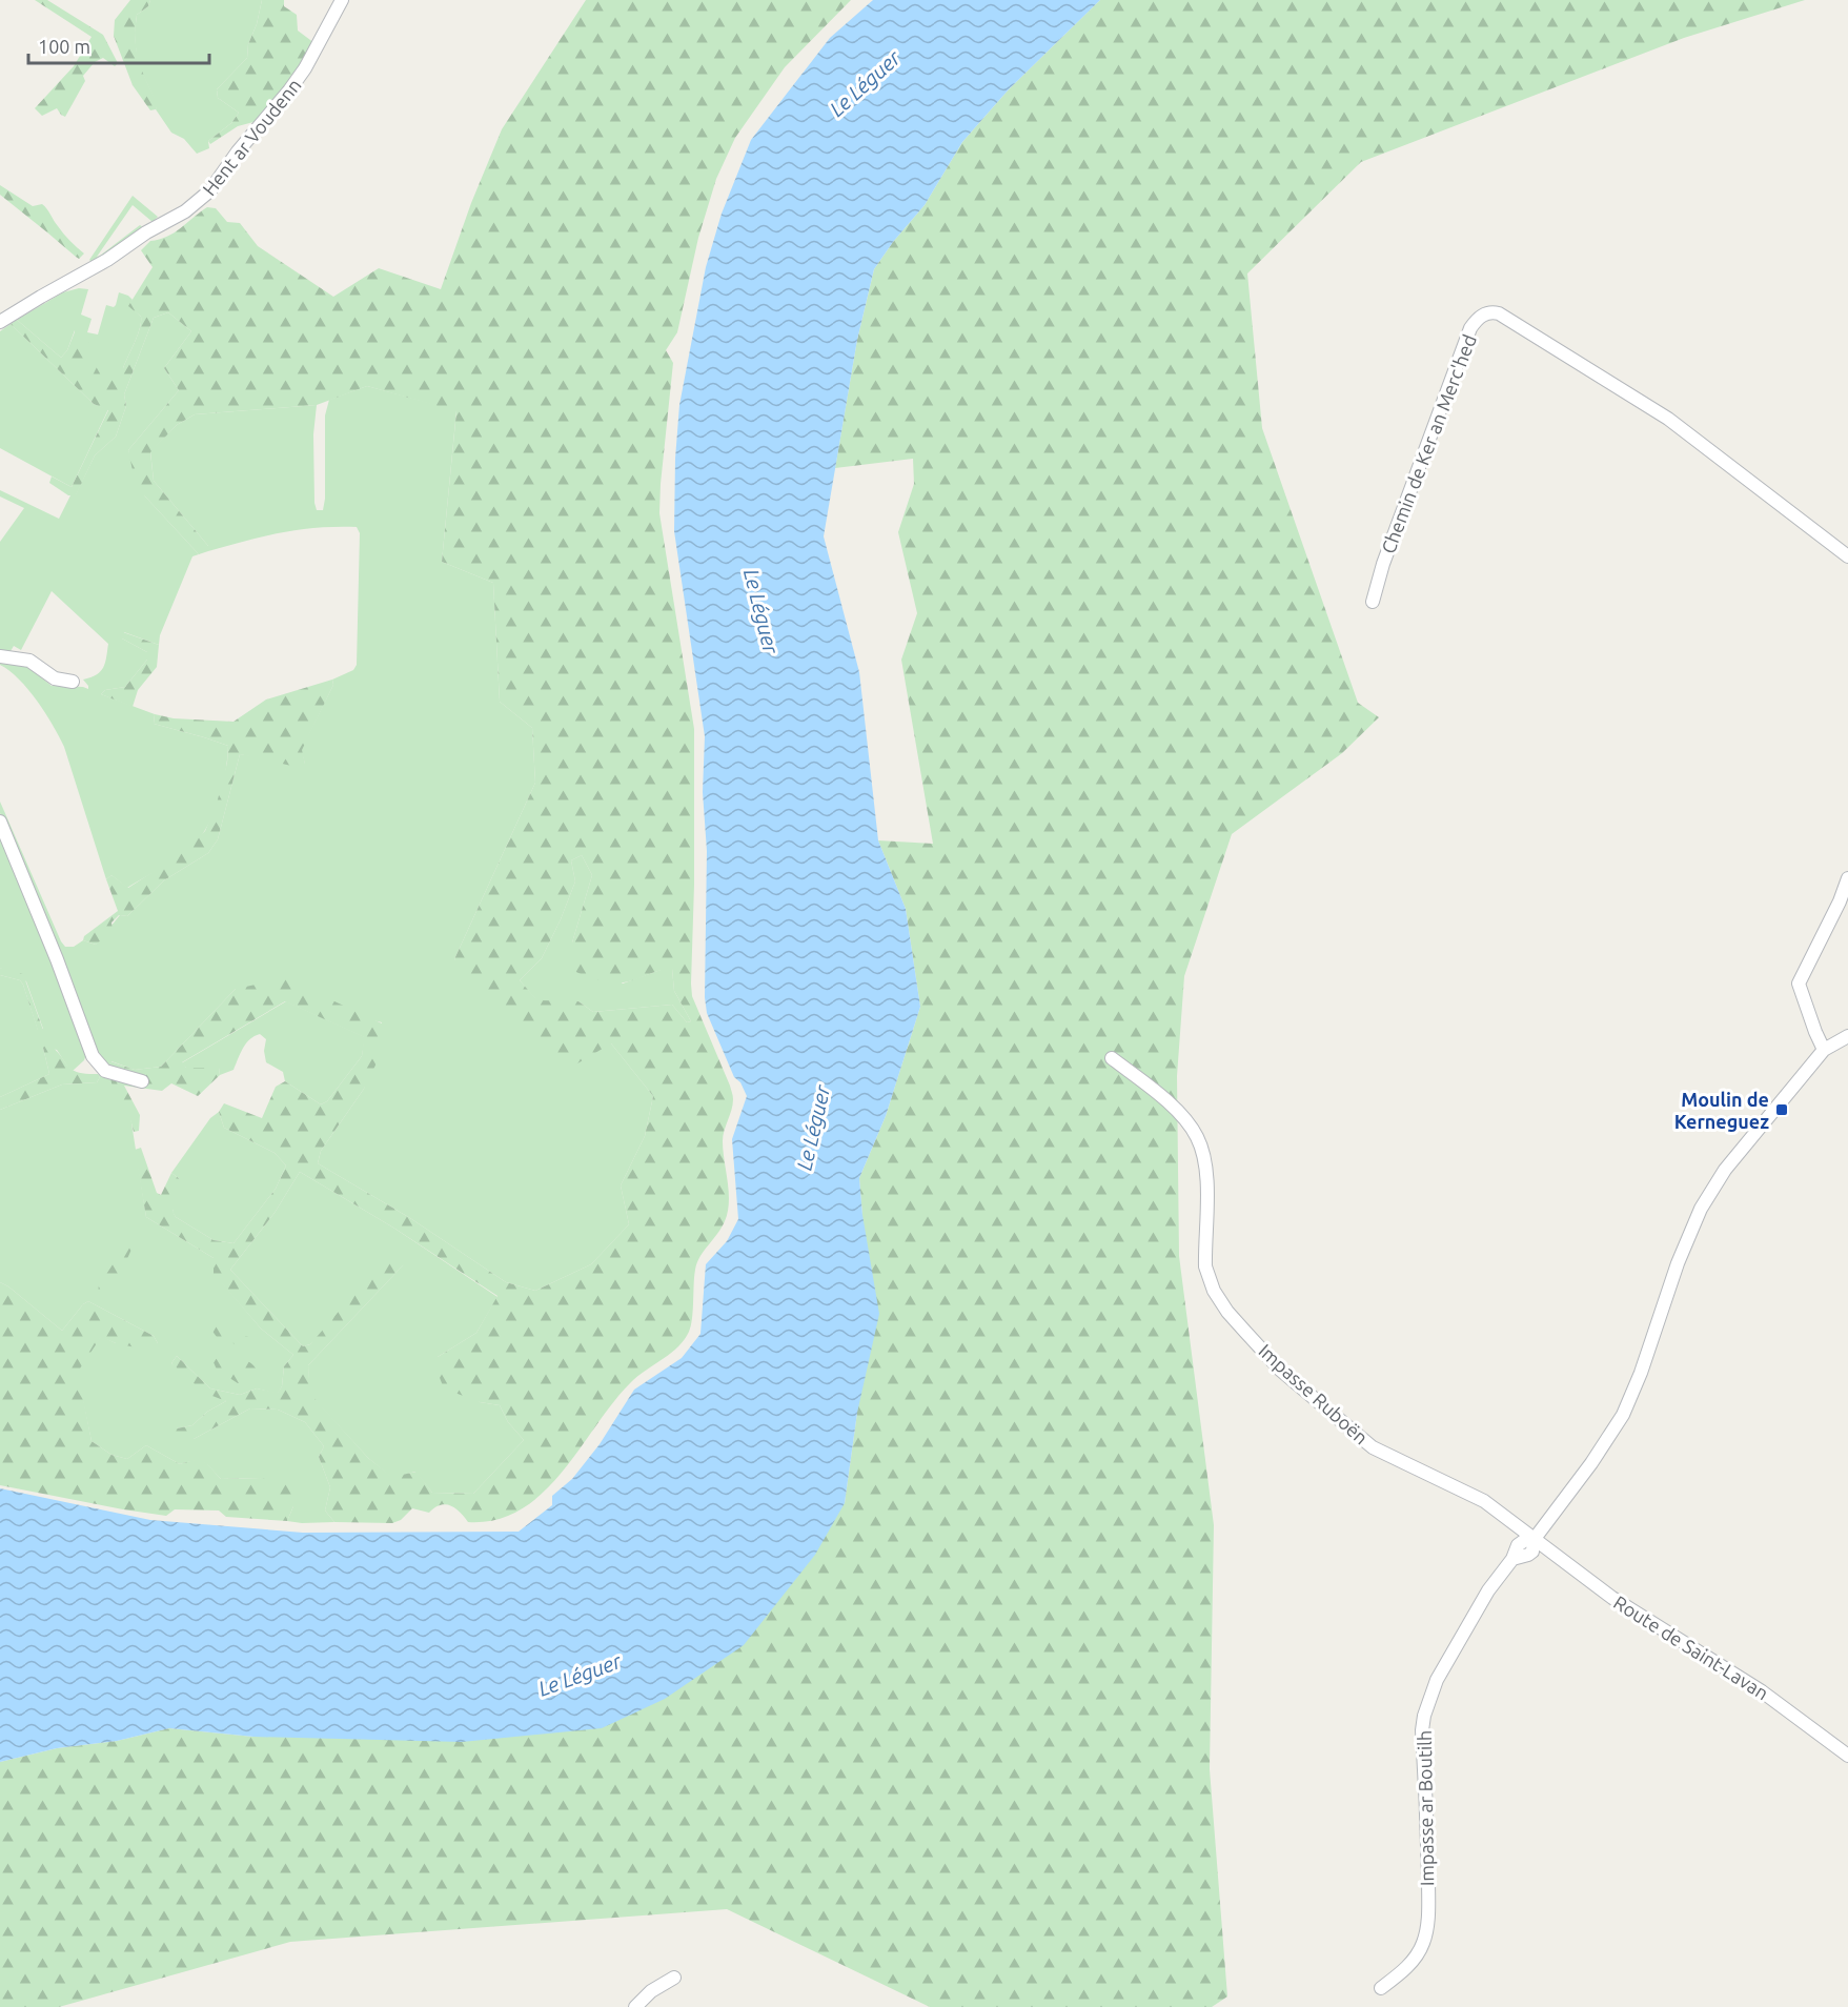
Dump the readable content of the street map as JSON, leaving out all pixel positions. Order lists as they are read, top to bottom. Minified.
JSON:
{"streets":{"street":["Hent ar Voudenn","Chemin de Ker an Merc'hed","Impasse Ruboën","Route de Saint-Lavan","Impasse ar Boutilh"]},"crossings":[["Impasse Ruboën","Route de Saint-Lavan"],["Impasse Ruboën","Impasse ar Boutilh"],["Route de Saint-Lavan","Impasse ar Boutilh"]],"water":["Le Léguer"],"places":{"transit":["Moulin de Kerneguez"]},"scale_bar":"100 m"}
